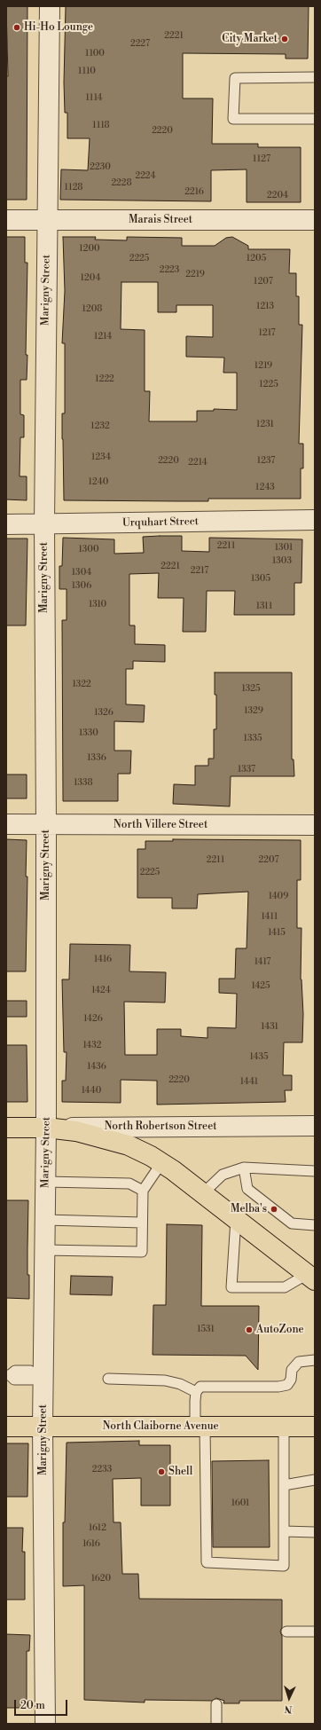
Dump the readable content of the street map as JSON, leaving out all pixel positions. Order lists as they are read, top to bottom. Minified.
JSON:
{"streets":{"main road":["North Robertson Street","North Claiborne Avenue"],"street":["Marais Street","Marigny Street","Urquhart Street","North Villere Street"]},"crossings":[["Marais Street","Marigny Street"],["Marigny Street","Urquhart Street"],["Marigny Street","North Villere Street"],["Marigny Street","North Robertson Street"],["Marigny Street","North Claiborne Avenue"]],"places":["Hi-Ho Lounge","City Market","Melba's","AutoZone","Shell"],"house_numbers":["2221","2227","1100","1110","1114","1118","2220","1127","2230","2224","2228","1128","2216","2204","1200","2225","1205","2223","2219","1204","1207","1213","1208","1217","1214","1219","1222","1225","1231","1232","1234","2220","1237","2214","1240","1243","2211","1301","1300","1303","2221","2217","1304","1305","1306","1310","1311","1322","1325","1329","1326","1330","1335","1336","1337","1338","2211","2207","2225","1409","1411","1415","1416","1417","1425","1424","1426","1431","1432","1435","1436","2220","1441","1440","1531","2233","1601","1612","1616","1620"],"scale_bar":"20 m","north":"bottom"}
